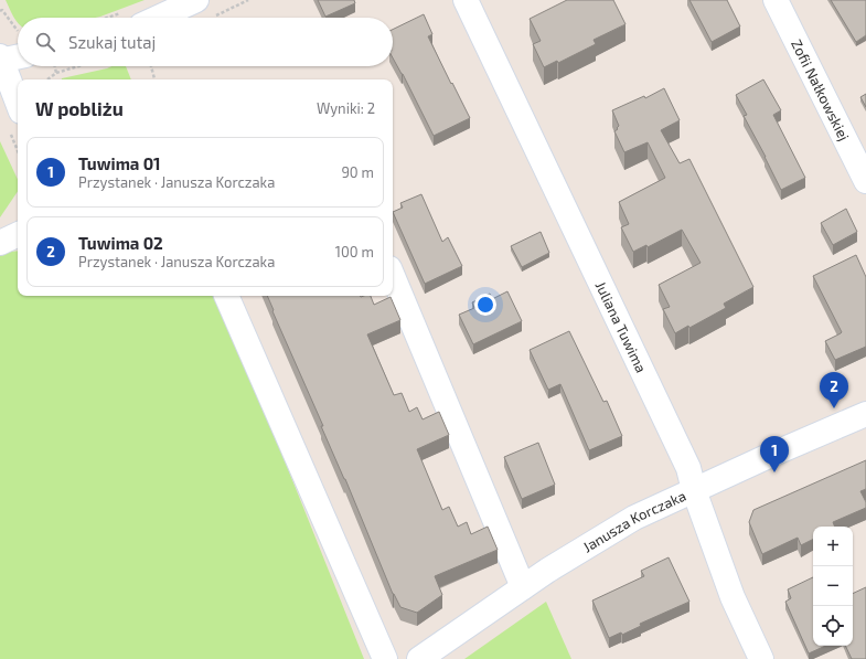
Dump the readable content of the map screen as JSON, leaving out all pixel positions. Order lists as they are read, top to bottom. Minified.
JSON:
{"streets":{"street":["Zofii Nałkowskiej","Juliana Tuwima","Janusza Korczaka"]},"crossings":[["Juliana Tuwima","Janusza Korczaka"]],"page":{"search":"Szukaj tutaj","heading":["W pobliżu","Wyniki: 2"],"list":[{"mark":"1","name":"Tuwima 01","note":"Przystanek · Janusza Korczaka","value":"90 m"},{"mark":"2","name":"Tuwima 02","note":"Przystanek · Janusza Korczaka","value":"100 m"}],"pins":["2","1"],"map_buttons":["+","−"]}}
